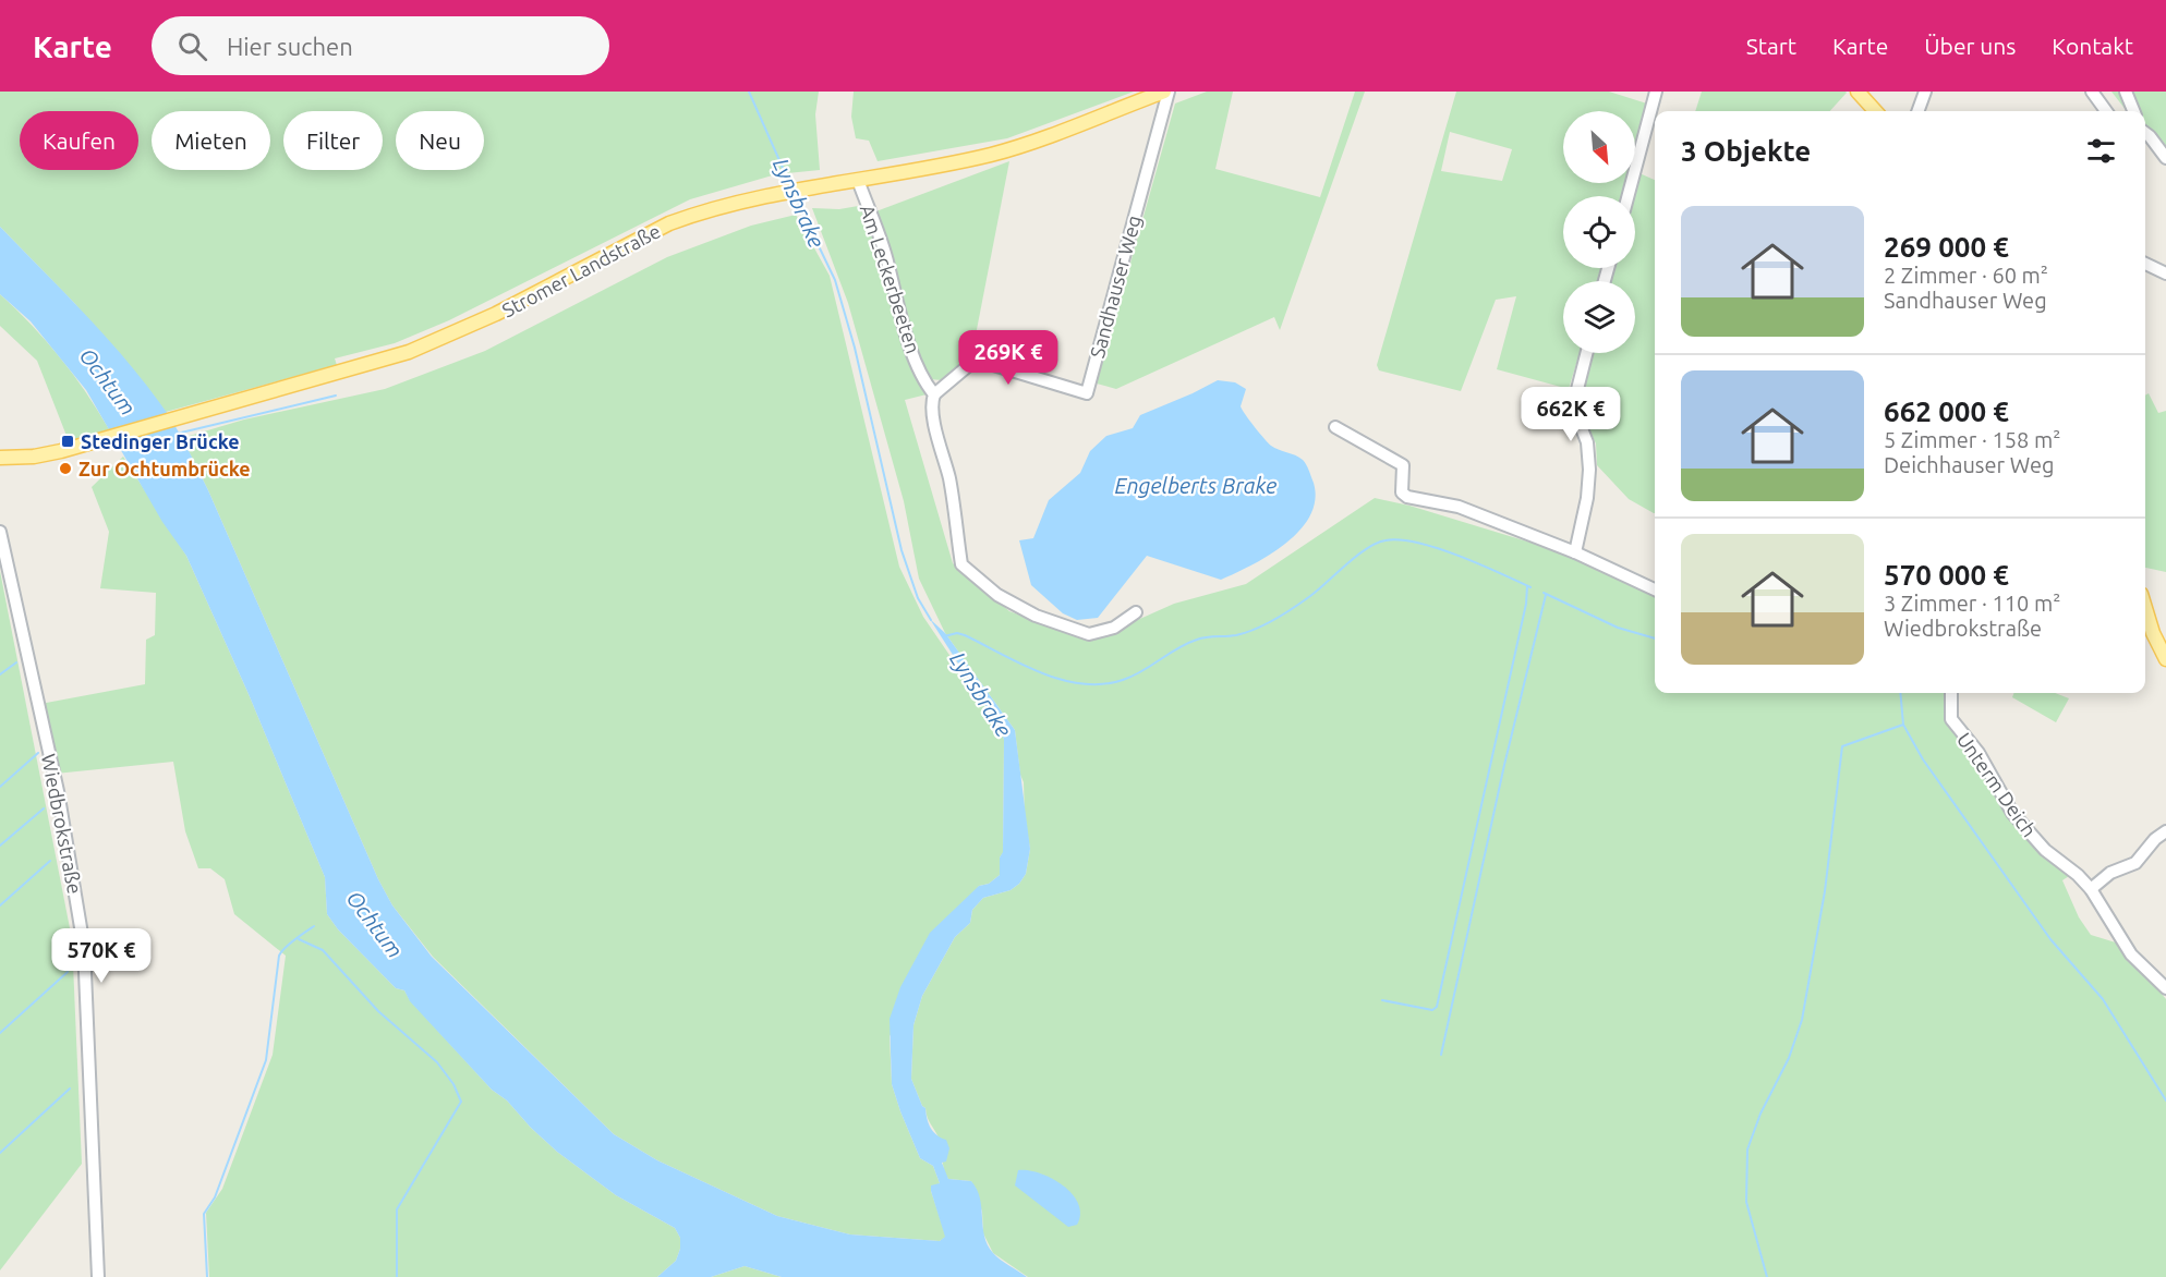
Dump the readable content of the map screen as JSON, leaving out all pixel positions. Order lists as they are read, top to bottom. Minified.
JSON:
{"streets":{"main road":["Stromer Landstraße"],"street":["Am Leckerbeeten","Sandhauser Weg","Unterm Deich","Wiedbrokstraße"]},"crossings":[["Stromer Landstraße","Am Leckerbeeten"],["Stromer Landstraße","Sandhauser Weg"],["Am Leckerbeeten","Sandhauser Weg"]],"water":["Lynsbrake","Ochtum","Engelberts Brake"],"places":{"transit":["Stedinger Brücke"],"other":["Zur Ochtumbrücke"]},"north":"bottom right","page":{"header":"Karte","search":"Hier suchen","nav":["Start","Karte","Über uns","Kontakt"],"chip":["Kaufen","Mieten","Filter","Neu"],"heading":"3 Objekte","list":[{"name":"269 000 €","note":"2 Zimmer · 60 m² · Sandhauser Weg"},{"name":"662 000 €","note":"5 Zimmer · 158 m² · Deichhauser Weg"},{"name":"570 000 €","note":"3 Zimmer · 110 m² · Wiedbrokstraße"}],"price":["269K €","662K €","570K €"]}}
